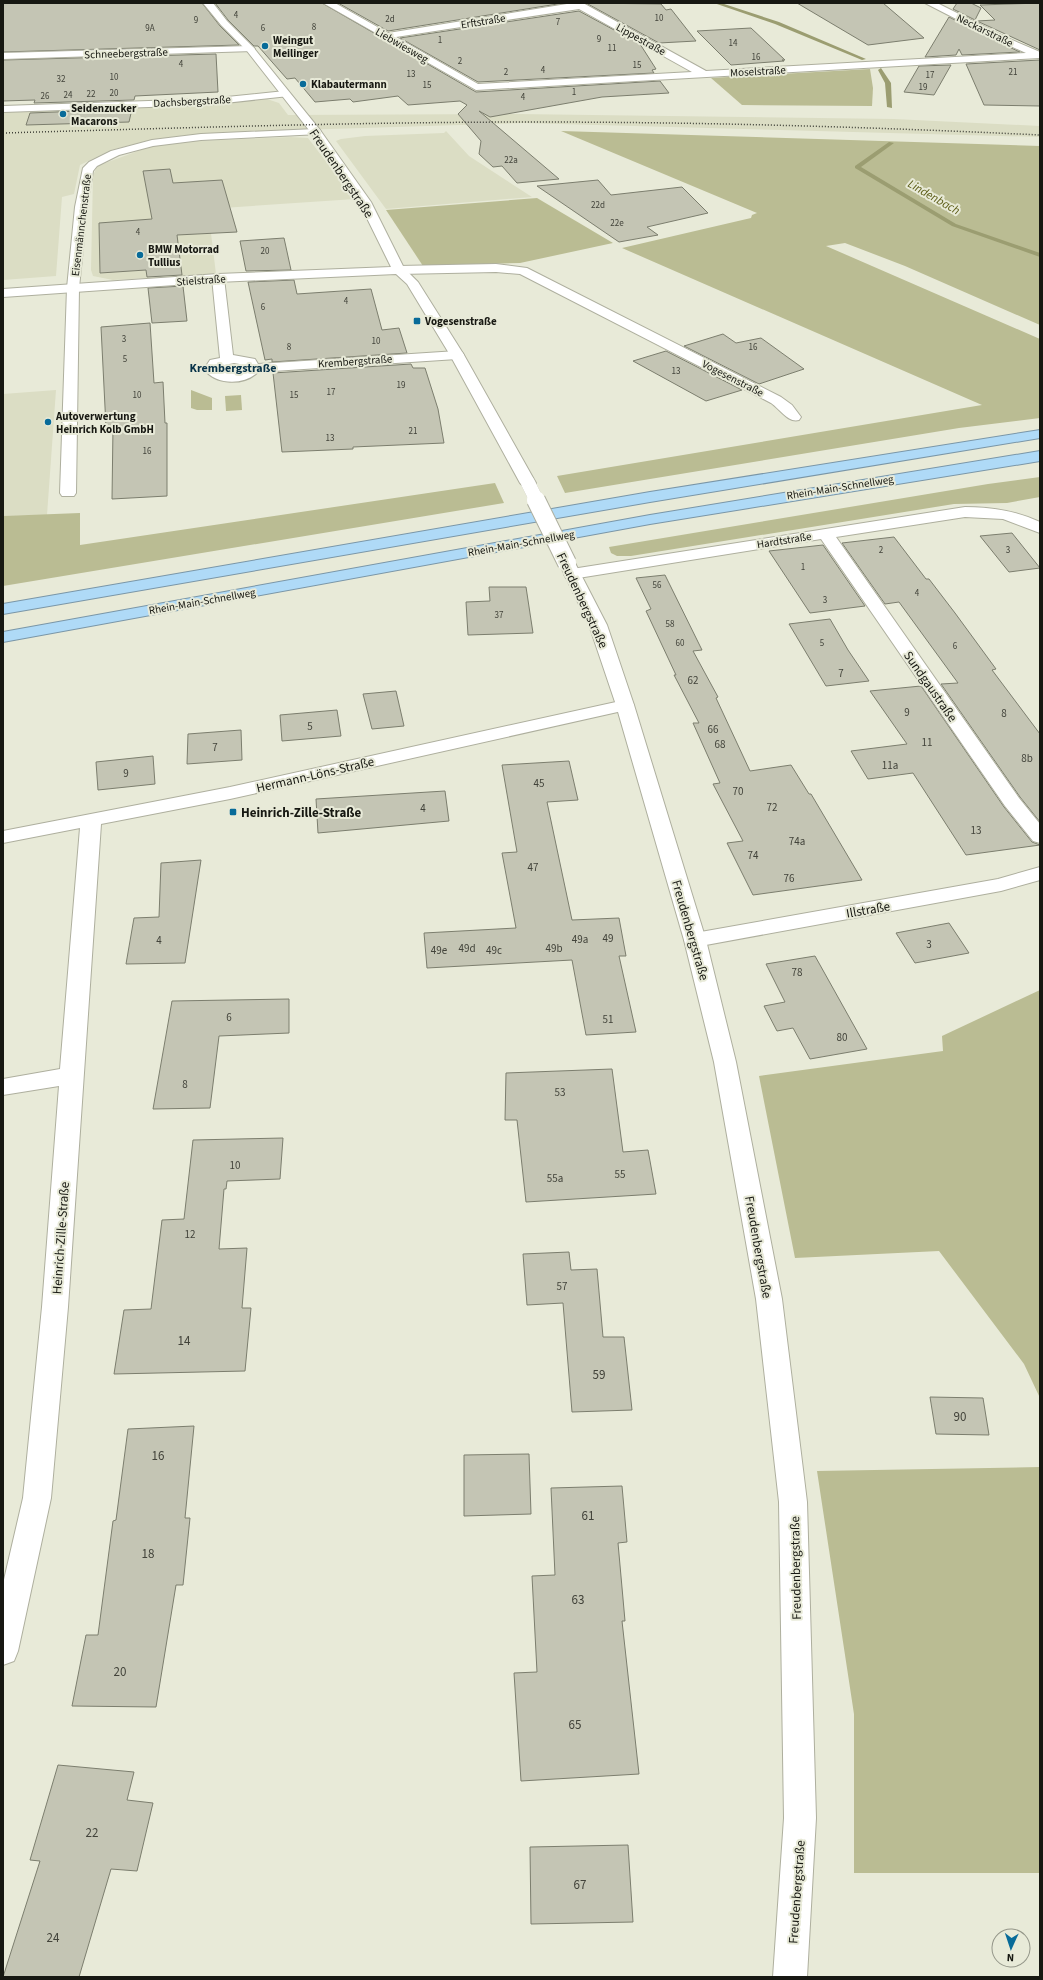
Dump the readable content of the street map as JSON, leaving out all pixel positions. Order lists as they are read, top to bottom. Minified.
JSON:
{"streets":{"highway":["Rhein-Main-Schnellweg"],"street":["Erftstraße","Neckarstraße","Lippestraße","Liebwiesweg","Schneebergstraße","Moselstraße","Dachsbergstraße","Freudenbergstraße","Eisenmännchenstraße","Stielstraße","Krembergstraße","Vogesenstraße","Hardtstraße","Sundgaustraße","Hermann-Löns-Straße","Illstraße","Heinrich-Zille-Straße"]},"crossings":[["Erftstraße","Lippestraße"],["Erftstraße","Liebwiesweg"],["Neckarstraße","Moselstraße"],["Lippestraße","Moselstraße"],["Liebwiesweg","Moselstraße"],["Schneebergstraße","Freudenbergstraße"],["Dachsbergstraße","Freudenbergstraße"],["Freudenbergstraße","Eisenmännchenstraße"],["Freudenbergstraße","Stielstraße"],["Freudenbergstraße","Krembergstraße"],["Freudenbergstraße","Vogesenstraße"],["Freudenbergstraße","Hardtstraße"],["Freudenbergstraße","Hermann-Löns-Straße"],["Freudenbergstraße","Illstraße"],["Eisenmännchenstraße","Stielstraße"],["Stielstraße","Vogesenstraße"],["Hardtstraße","Sundgaustraße"],["Hermann-Löns-Straße","Heinrich-Zille-Straße"]],"districts":["Krembergstraße"],"water":["Lindenbach"],"places":{"other":["Weingut Meilinger","Klabautermann","Seidenzucker Macarons","BMW Motorrad Tullius","Autoverwertung Heinrich Kolb GmbH"],"transit":["Vogesenstraße","Heinrich-Zille-Straße"]},"house_numbers":["4","10","2d","9","7","8","9A","6","9","1","14","11","16","2","4","15","4","2","21","13","17","10","32","15","19","1","20","22","24","26","4","22a","22d","22e","4","20","4","6","3","10","8","16","5","13","19","17","10","15","21","13","16","2","3","1","56","4","3","37","58","60","5","6","7","62","9","8","5","66","11","68","7","8b","11a","9","45","70","72","4","13","74a","74","47","76","49","49a","4","3","49d","49b","49e","49c","78","6","51","80","8","53","10","55","55a","12","57","14","59","90","16","61","18","63","20","65","22","67","24"],"north":"bottom"}
